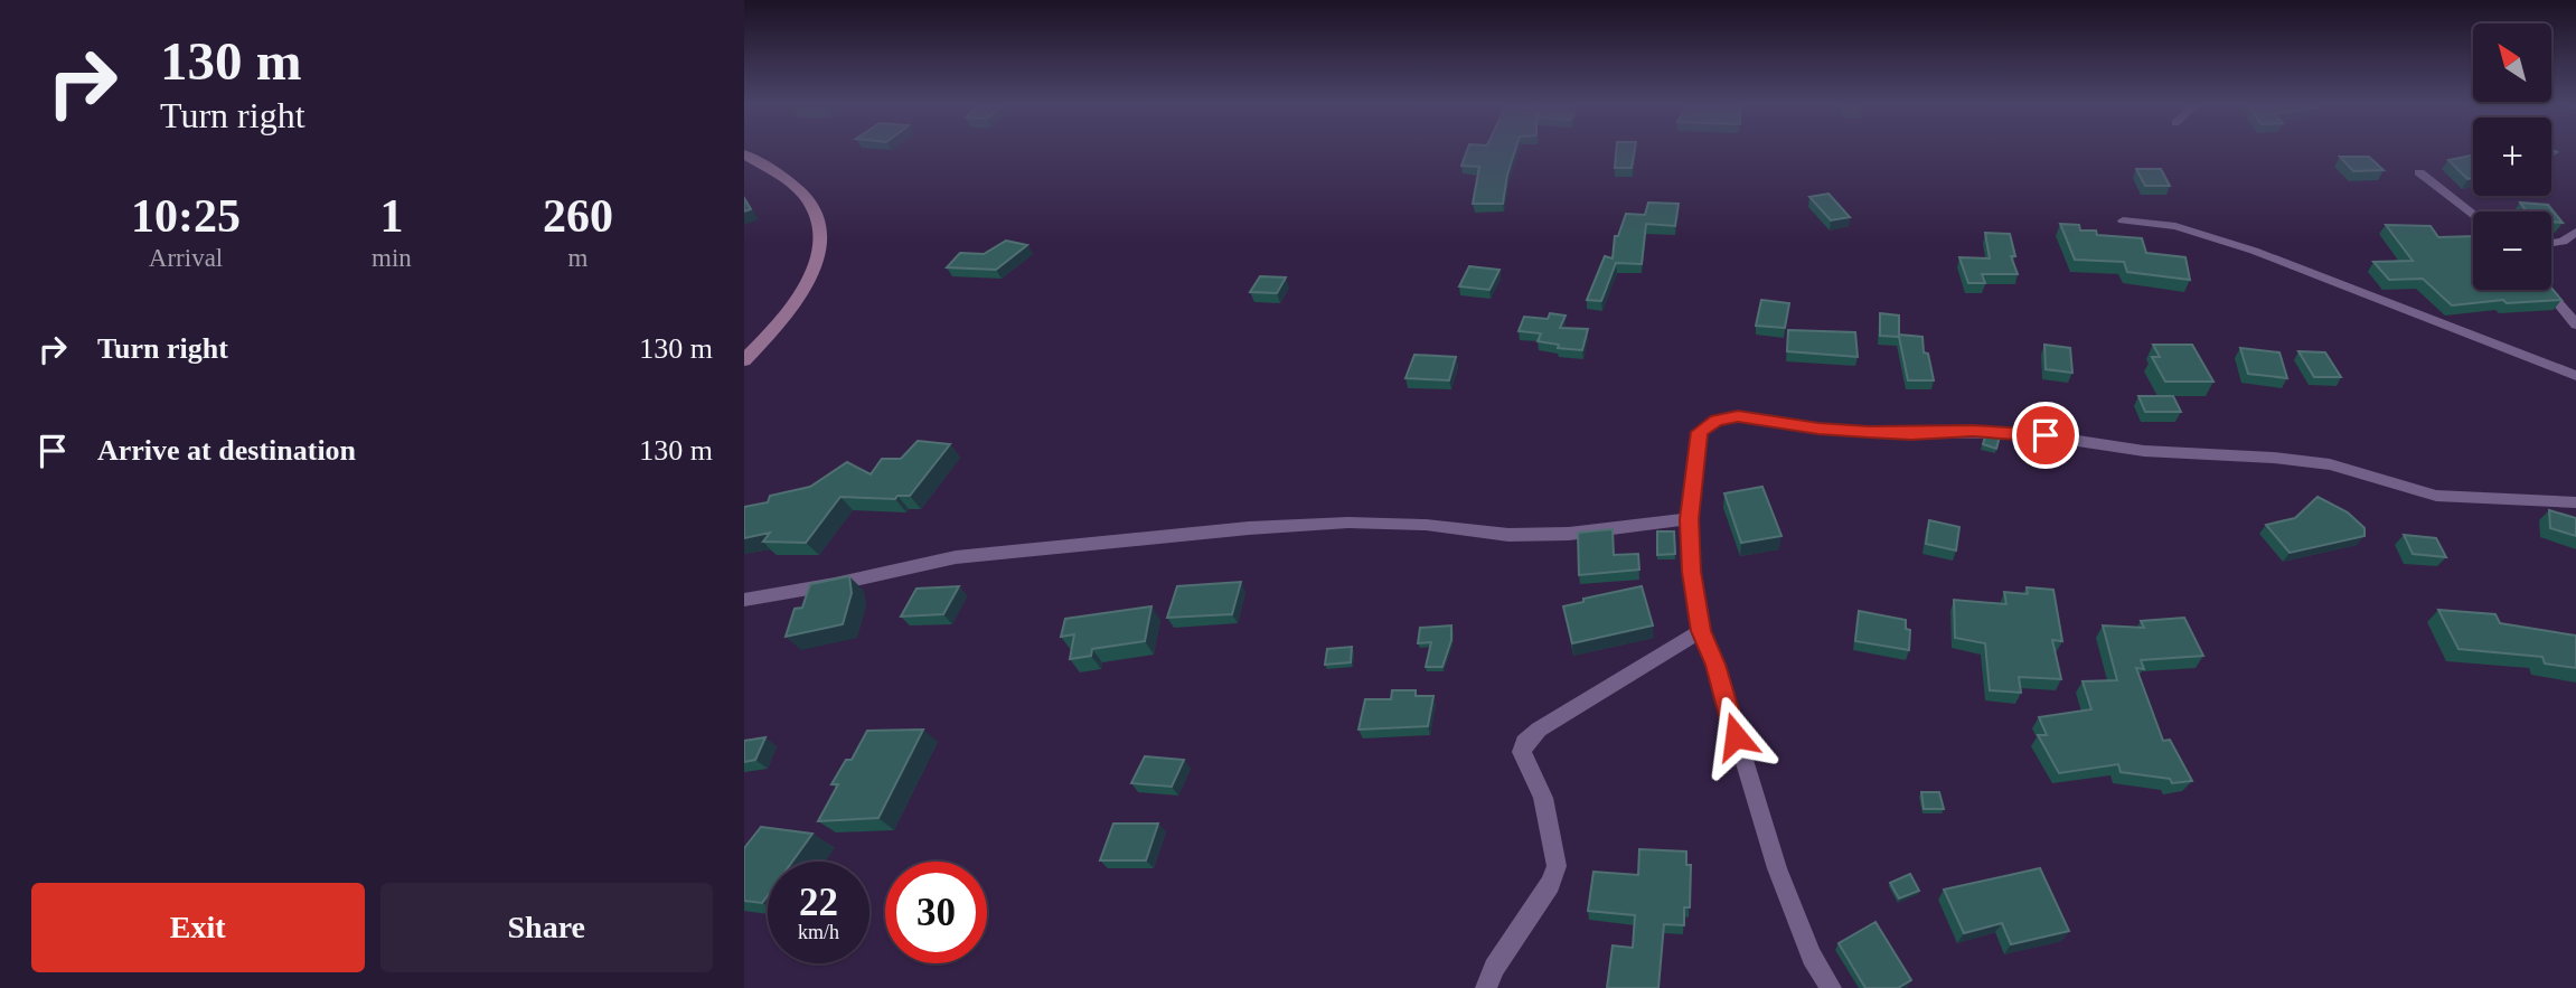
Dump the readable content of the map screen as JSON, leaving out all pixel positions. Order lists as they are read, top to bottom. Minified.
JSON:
{"north":"top left","page":{"turn":["130 m","Turn right"],"map_buttons":["+","−"],"eta":["10:25","Arrival","1","min","260","m"],"list":[{"name":"Turn right","value":"130 m"},{"name":"Arrive at destination","value":"130 m"}],"speed":"22 km/h","limit":"30","buttons":["Exit","Share"]}}
